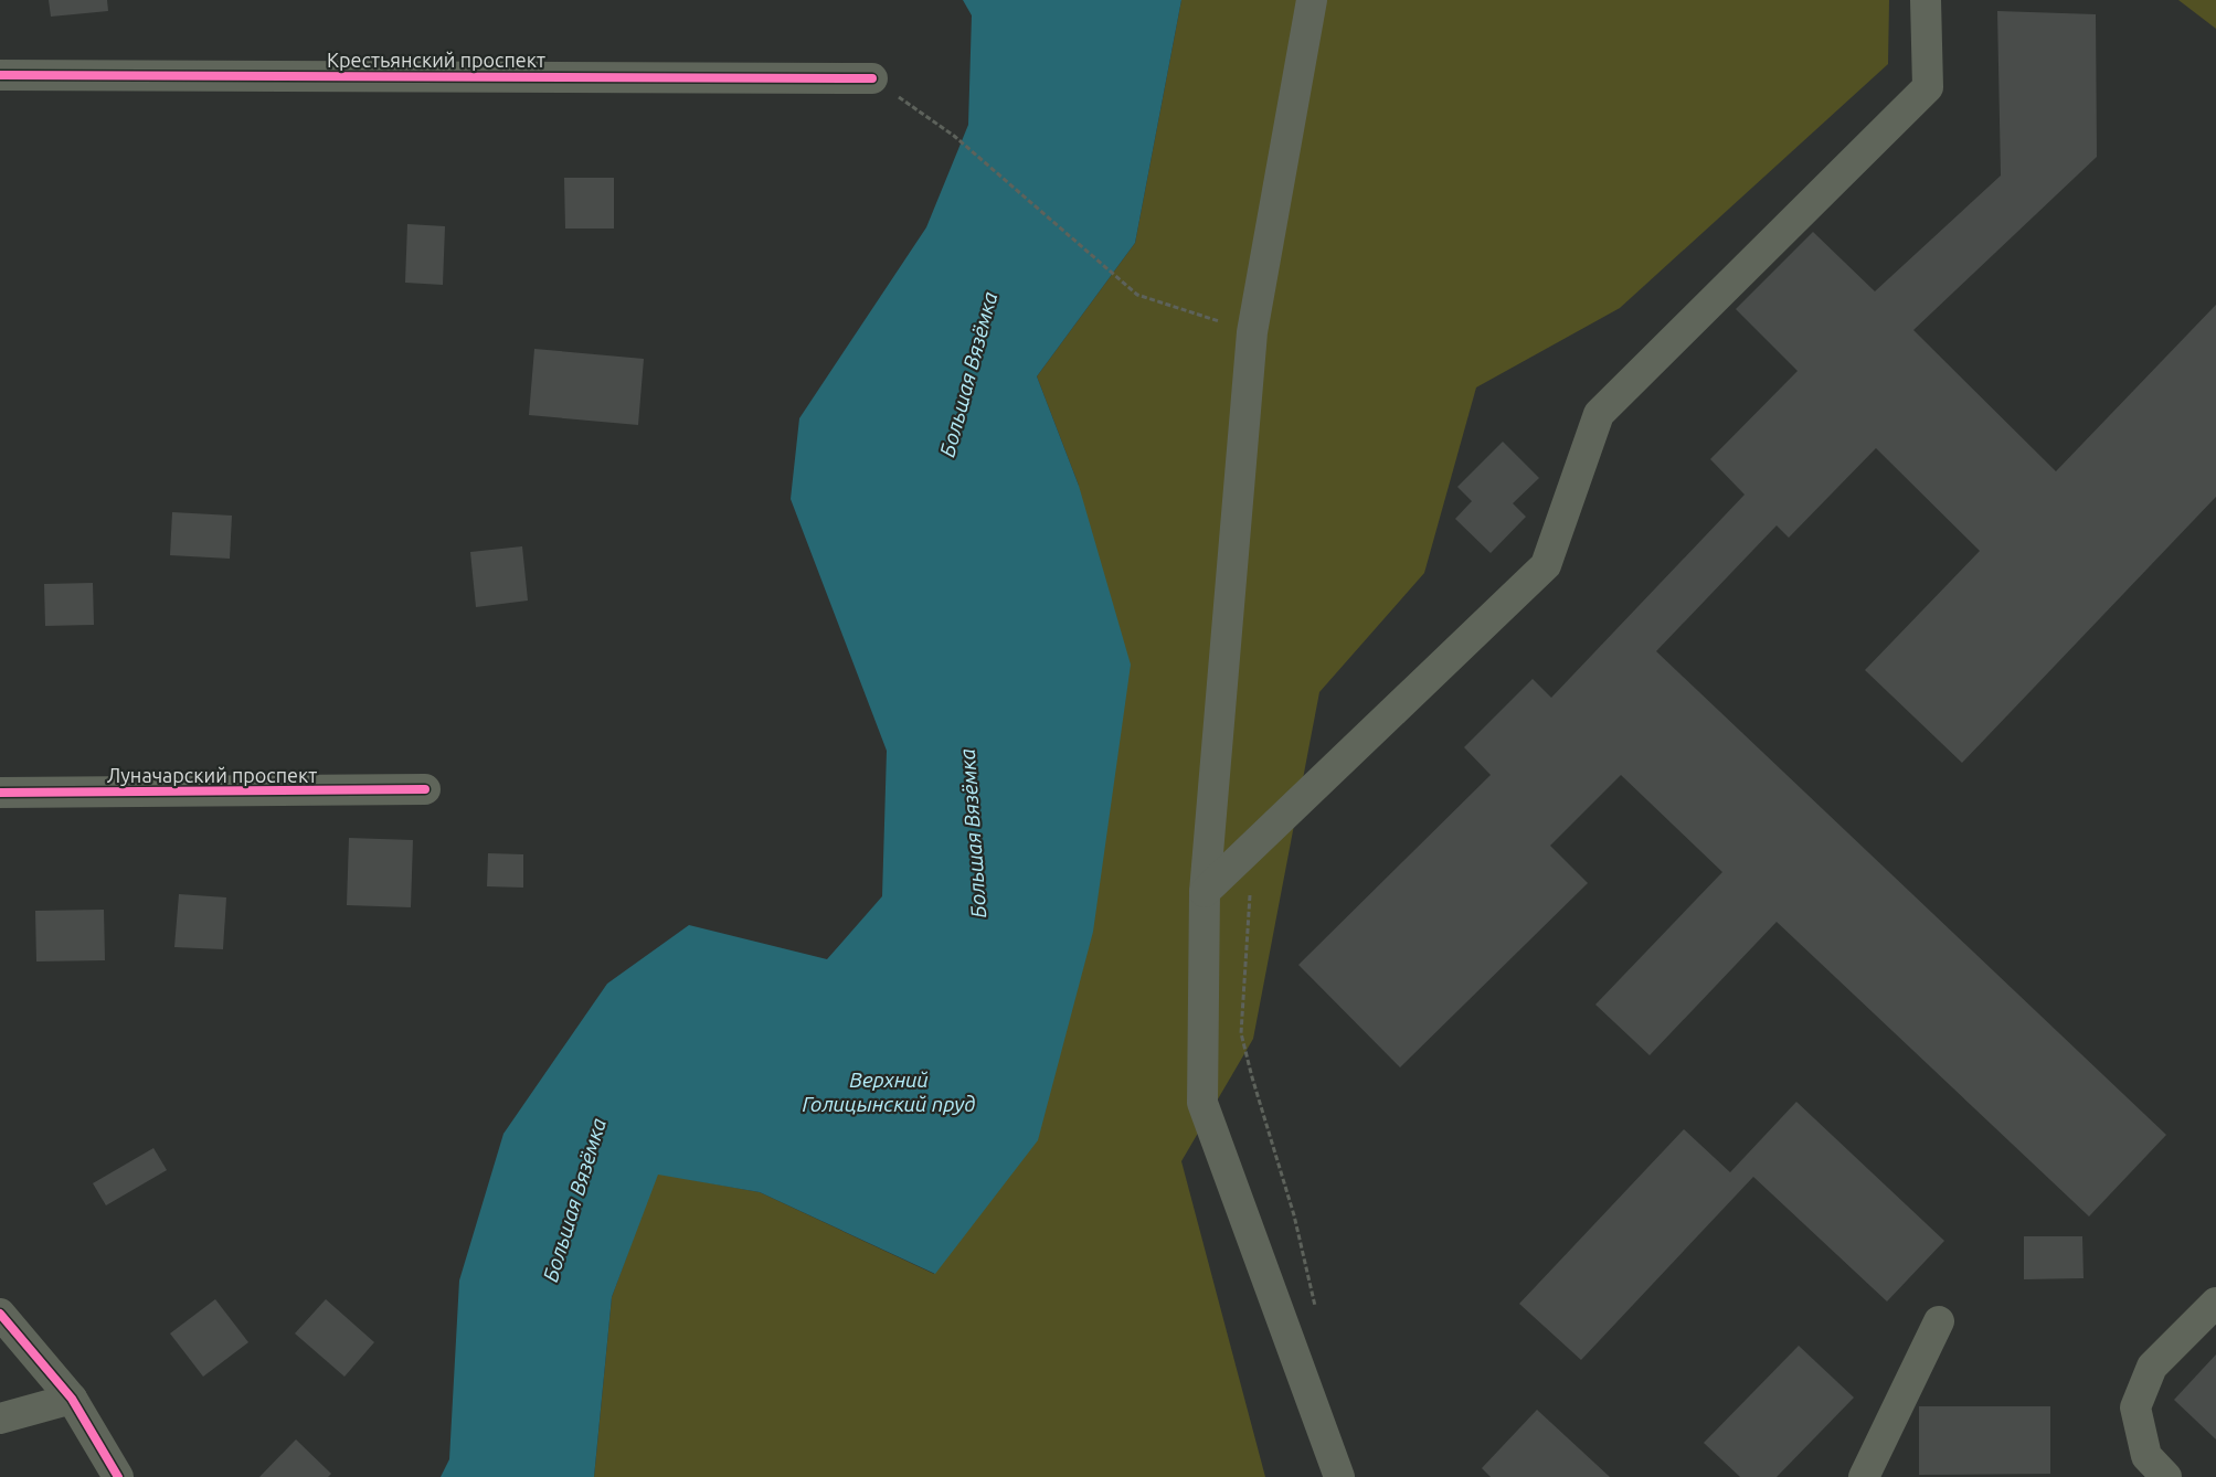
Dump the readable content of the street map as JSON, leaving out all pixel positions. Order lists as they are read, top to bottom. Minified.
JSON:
{"streets":{"street":["Крестьянский проспект","Луначарский проспект"]},"water":["Большая Вязёмка","Верхний Голицынский пруд"]}
